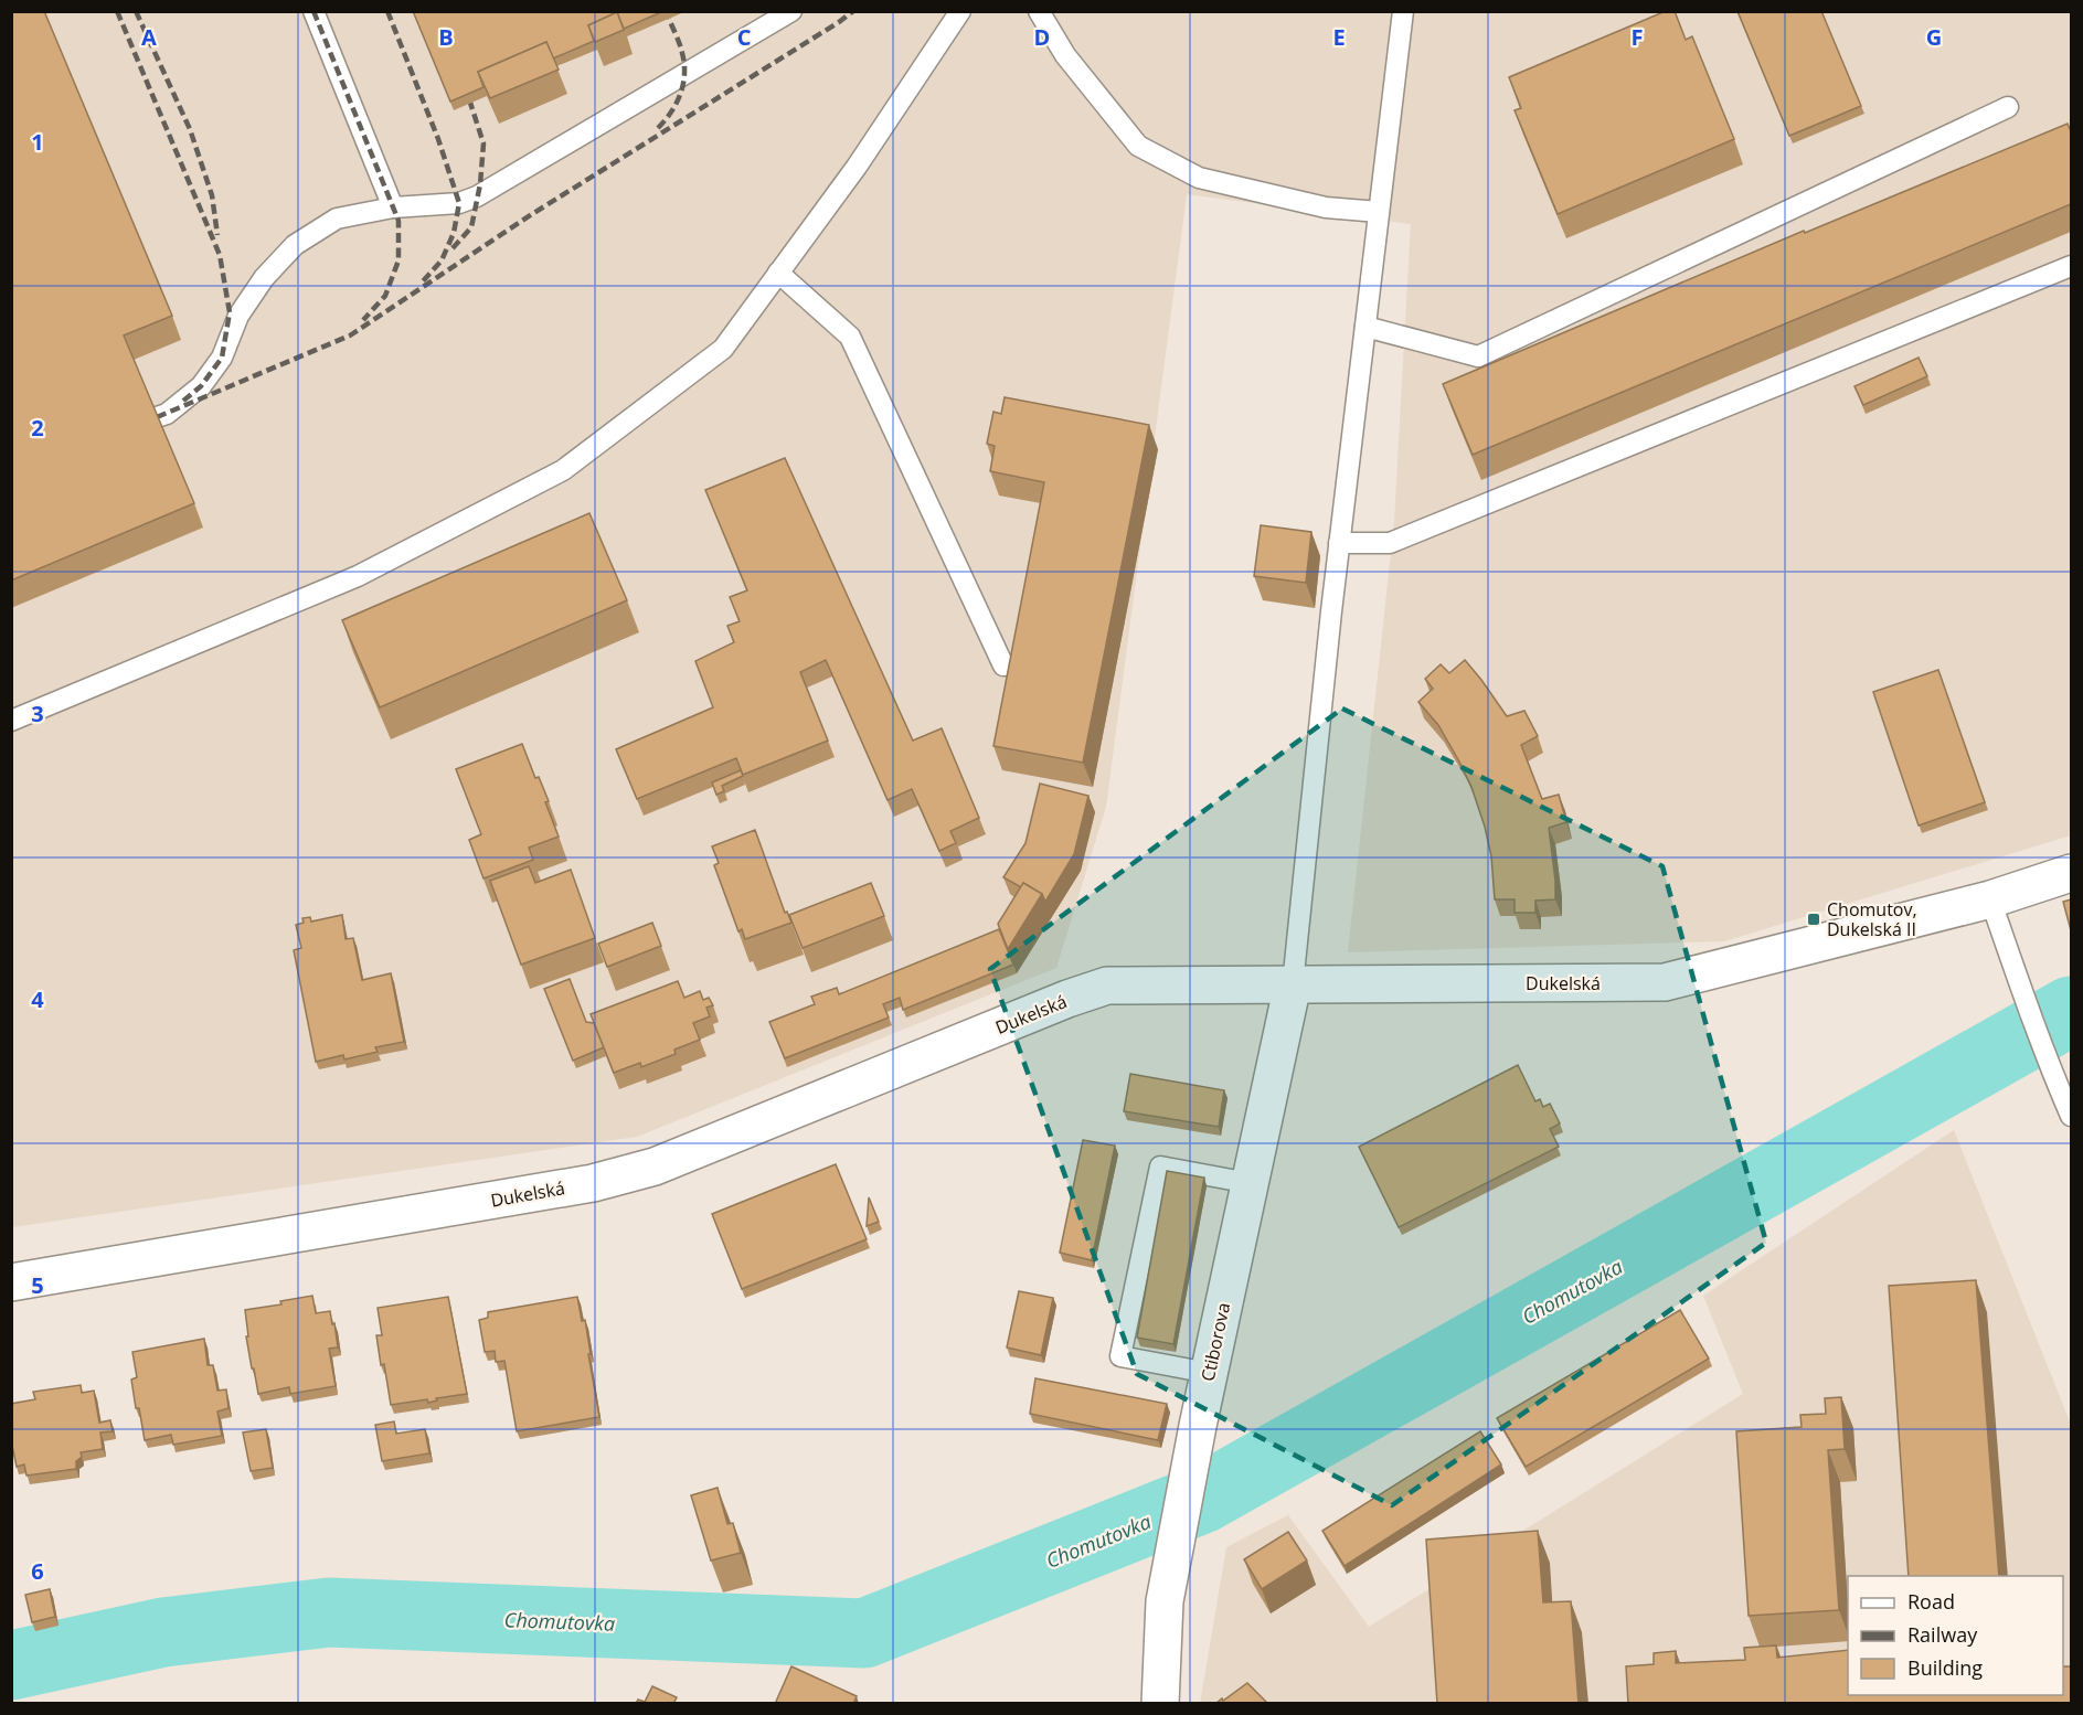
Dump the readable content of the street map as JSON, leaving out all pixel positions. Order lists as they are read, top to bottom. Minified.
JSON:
{"streets":{"street":["Dukelská","Ctiborova"]},"crossings":[["Dukelská","Ctiborova"]],"water":["Chomutovka"],"places":{"transit":["Chomutov, Dukelská II"]},"legend":["Road","Railway","Building"],"grid":{"columns":["A","B","C","D","E","F","G"],"rows":["1","2","3","4","5","6"]}}
